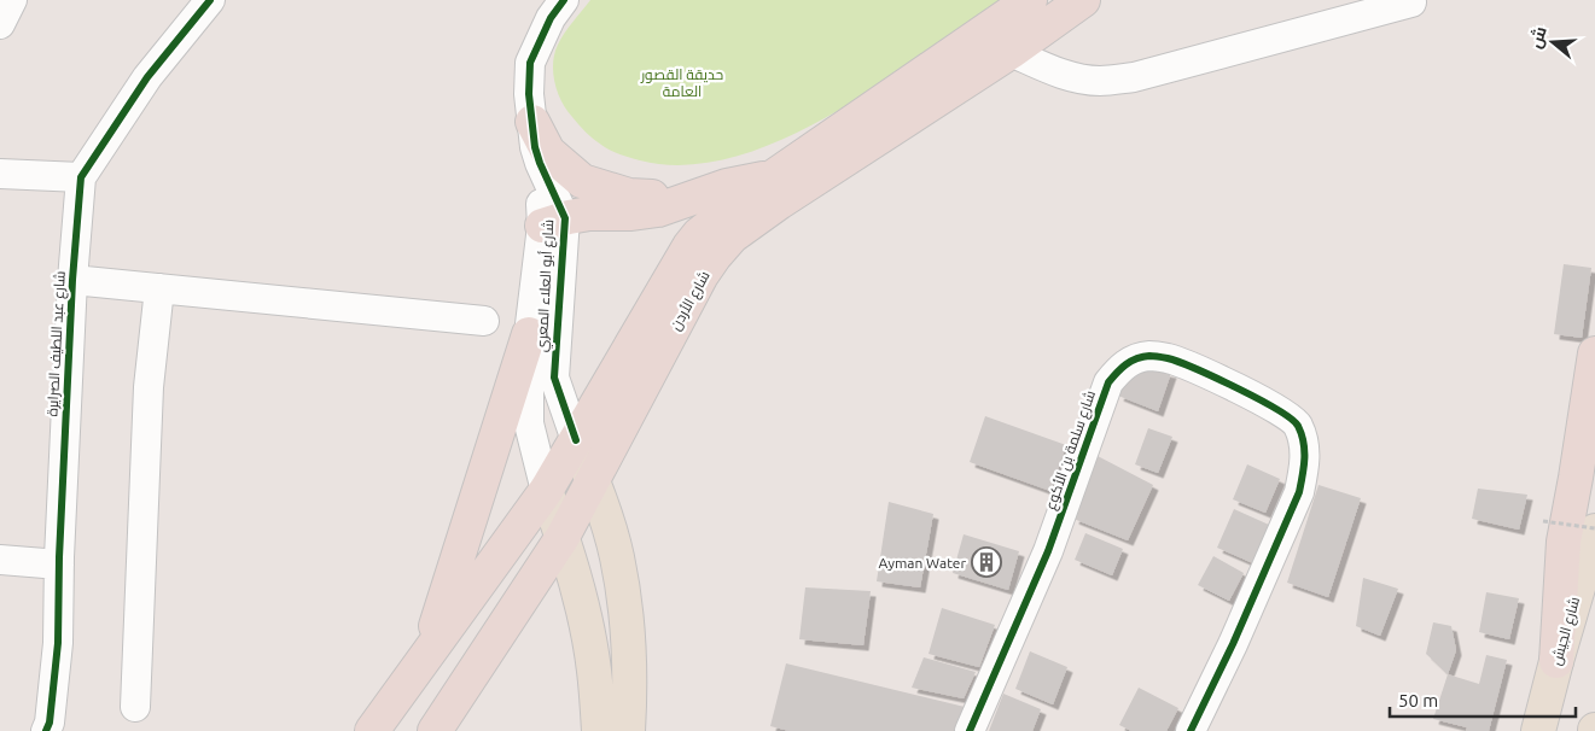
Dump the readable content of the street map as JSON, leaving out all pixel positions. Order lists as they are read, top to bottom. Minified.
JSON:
{"streets":{"highway":["شارع الأردن"],"main road":["شارع أبو العلاء المعري","شارع الجيش"],"street":["شارع عبد اللطيف الصرايرة","شارع سلمة بن الأكوع"]},"crossings":[["شارع أبو العلاء المعري","شارع الأردن"]],"parks":["حديقة القصور العامة"],"places":{"building":["Ayman Water"]},"scale_bar":"50 m","north":"left"}
